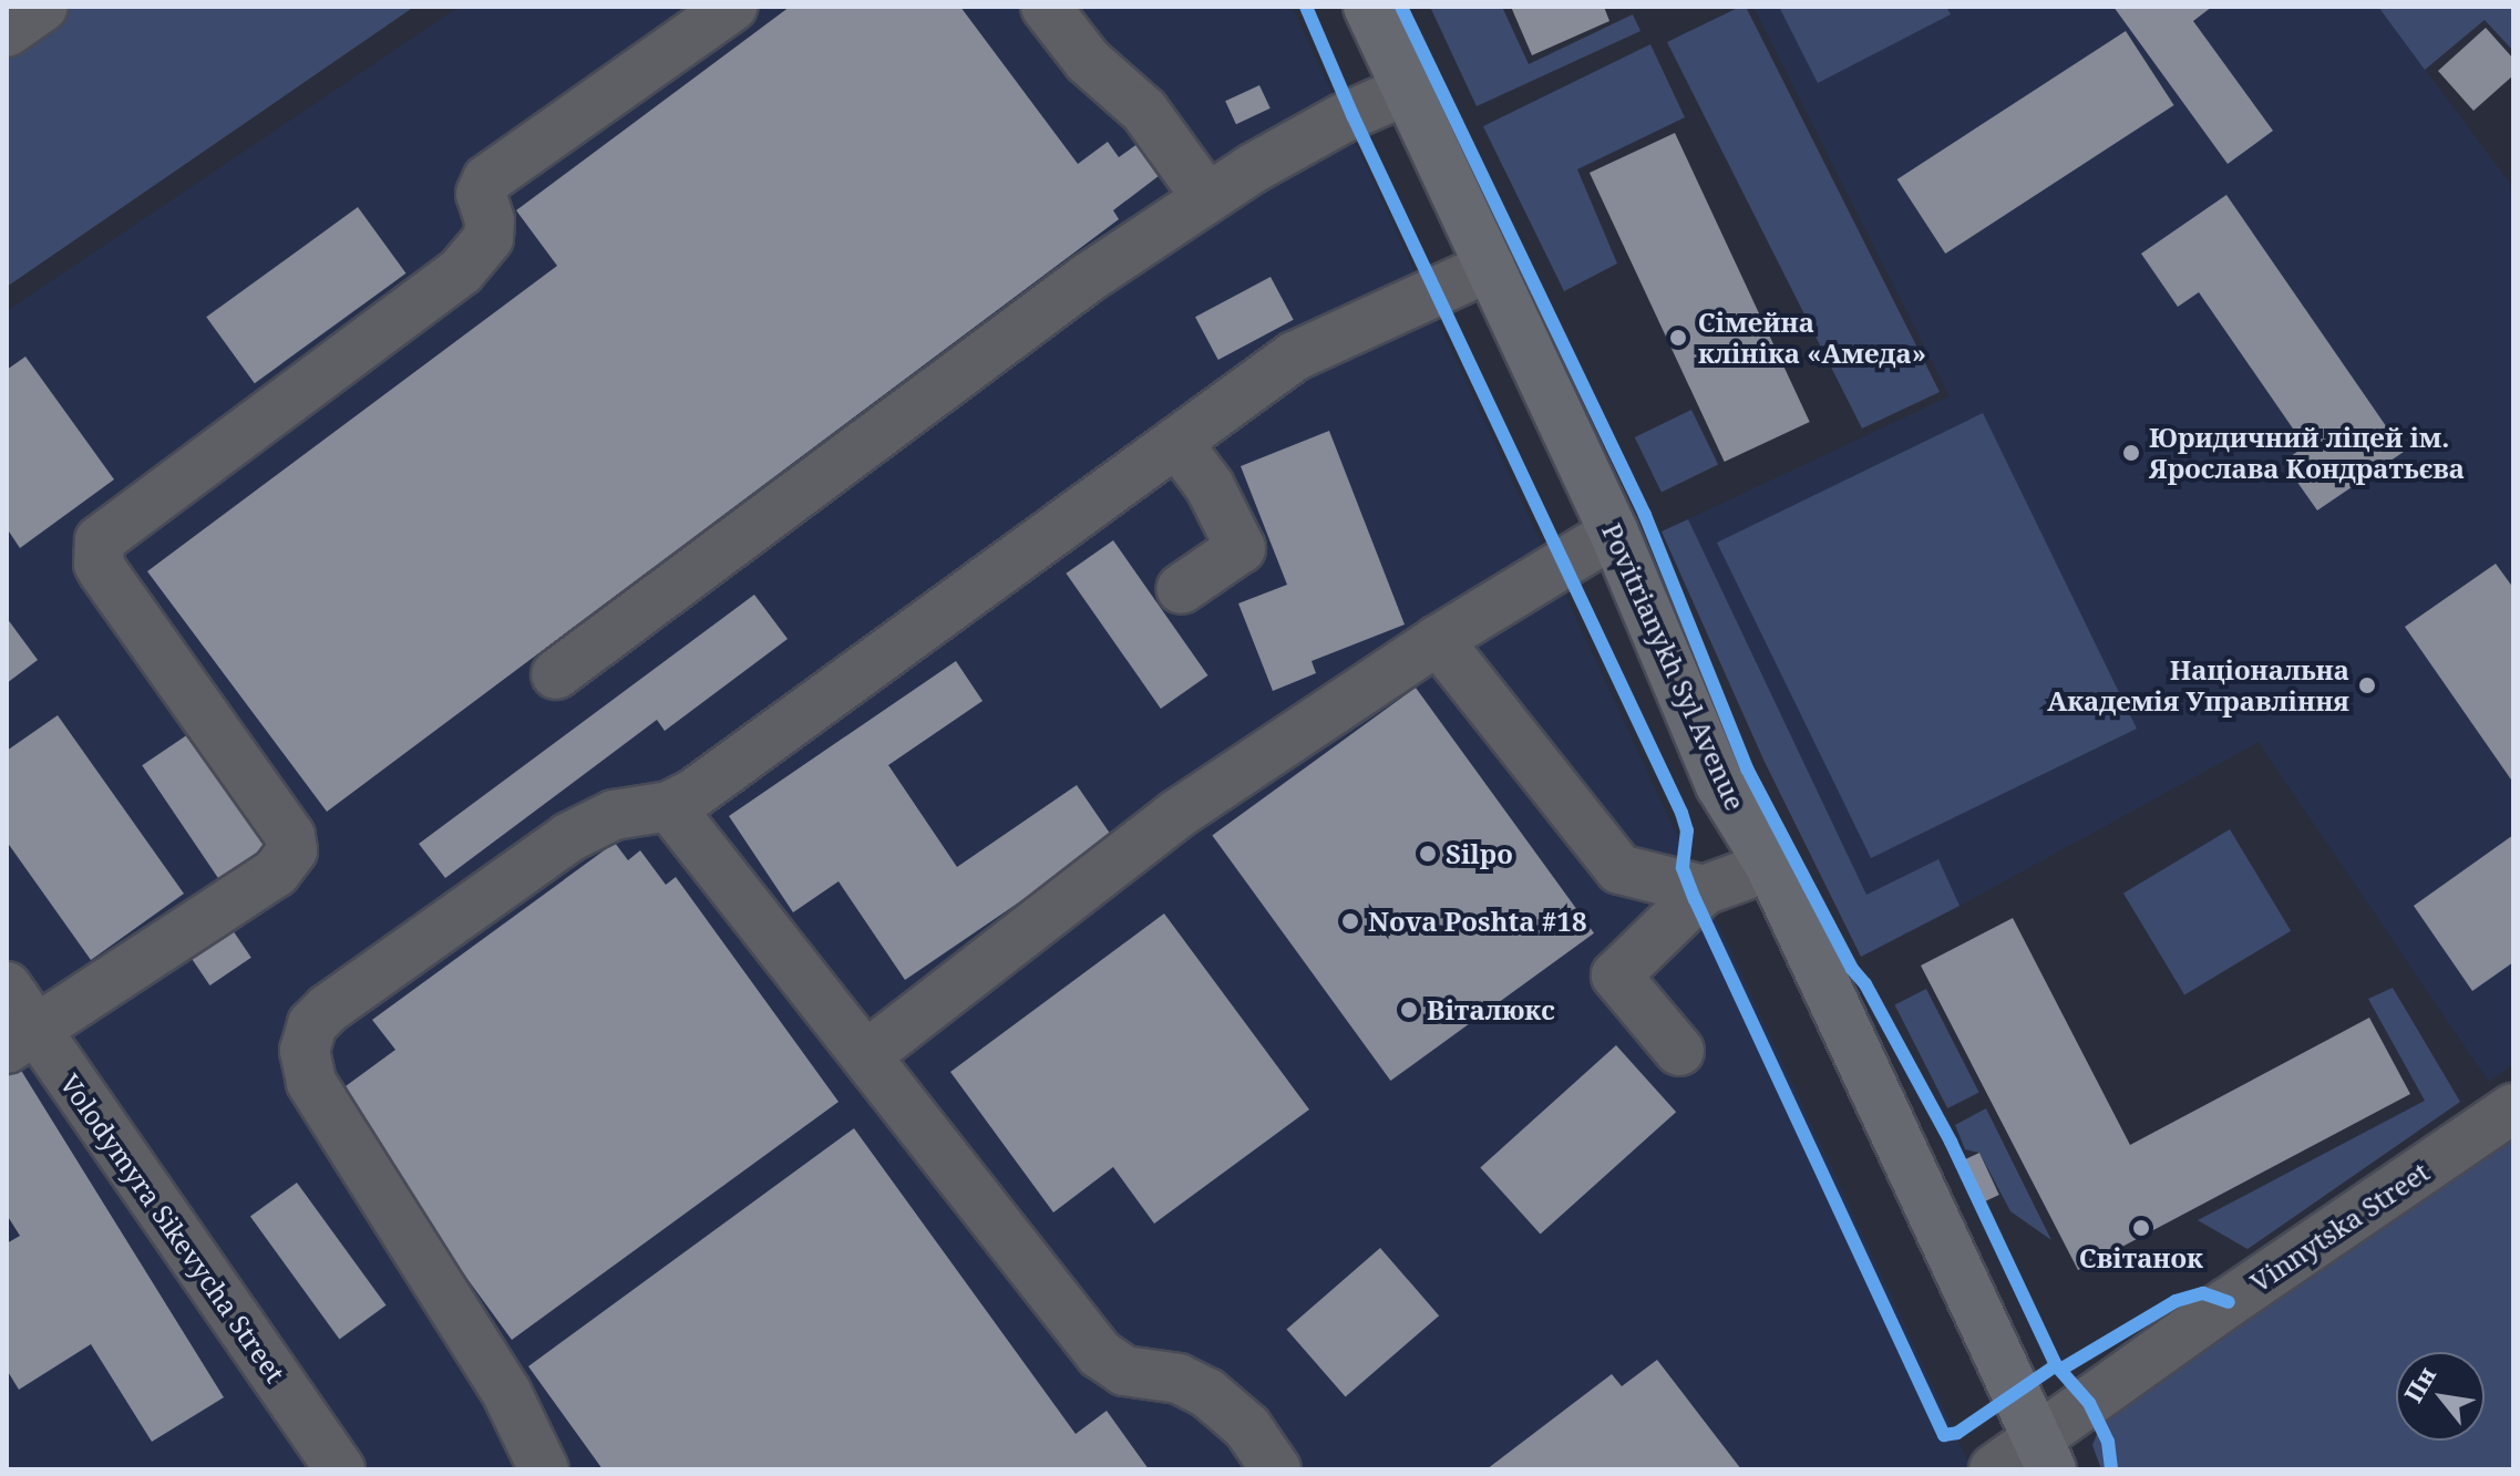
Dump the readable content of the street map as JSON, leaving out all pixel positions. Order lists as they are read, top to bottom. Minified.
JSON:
{"streets":{"main road":["Povitrianykh Syl Avenue"],"street":["Vinnytska Street","Volodymyra Sikevycha Street"]},"crossings":[["Povitrianykh Syl Avenue","Vinnytska Street"]],"places":["Сімейна клініка «Амеда»","Юридичний ліцей ім. Ярослава Кондратьєва","Національна Академія Управління","Silpo","Nova Poshta #18","Віталюкс","Світанок"],"north":"top left"}
